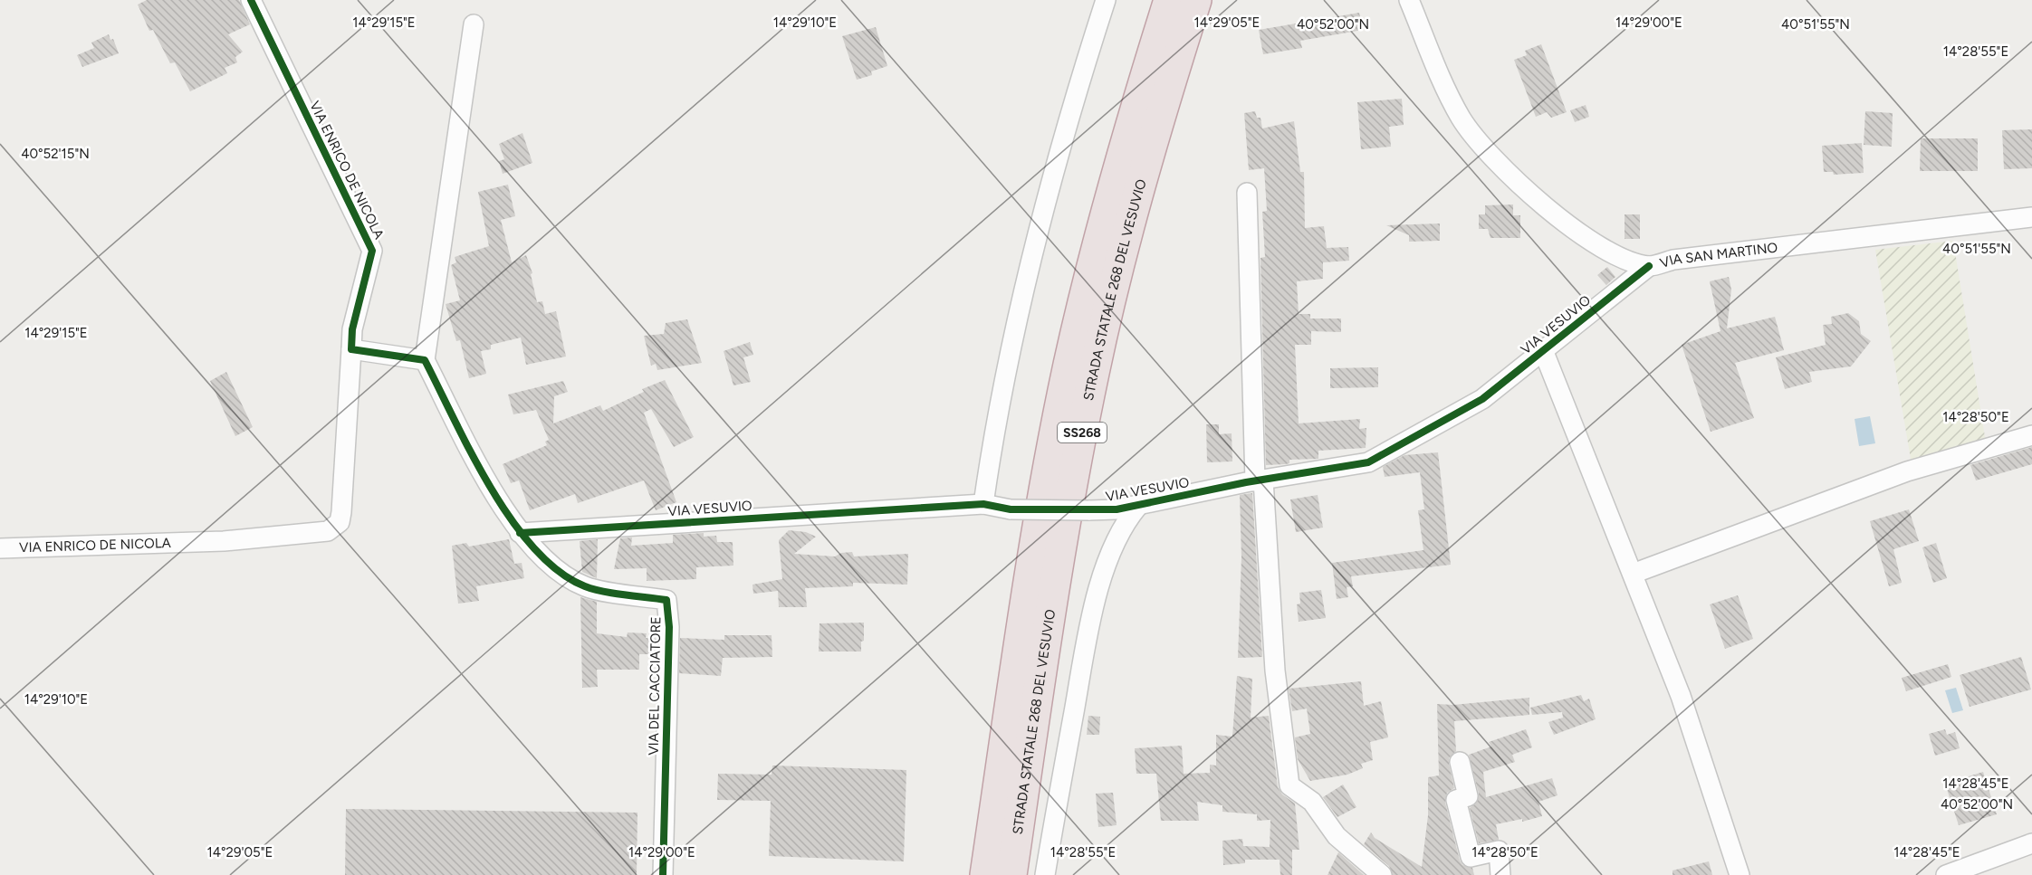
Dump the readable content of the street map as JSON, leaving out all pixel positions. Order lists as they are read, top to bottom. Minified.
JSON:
{"streets":{"highway":["STRADA STATALE 268 DEL VESUVIO","SS268"],"street":["VIA ENRICO DE NICOLA","VIA SAN MARTINO","VIA VESUVIO","VIA DEL CACCIATORE"]},"crossings":[["VIA SAN MARTINO","VIA VESUVIO"],["VIA VESUVIO","VIA DEL CACCIATORE"]],"coordinates":["14°29'15\"E","14°29'10\"E","14°29'05\"E","14°29'00\"E","40°52'00\"N","40°51'55\"N","14°28'55\"E","40°52'15\"N","14°28'50\"E","14°28'45\"E"]}
